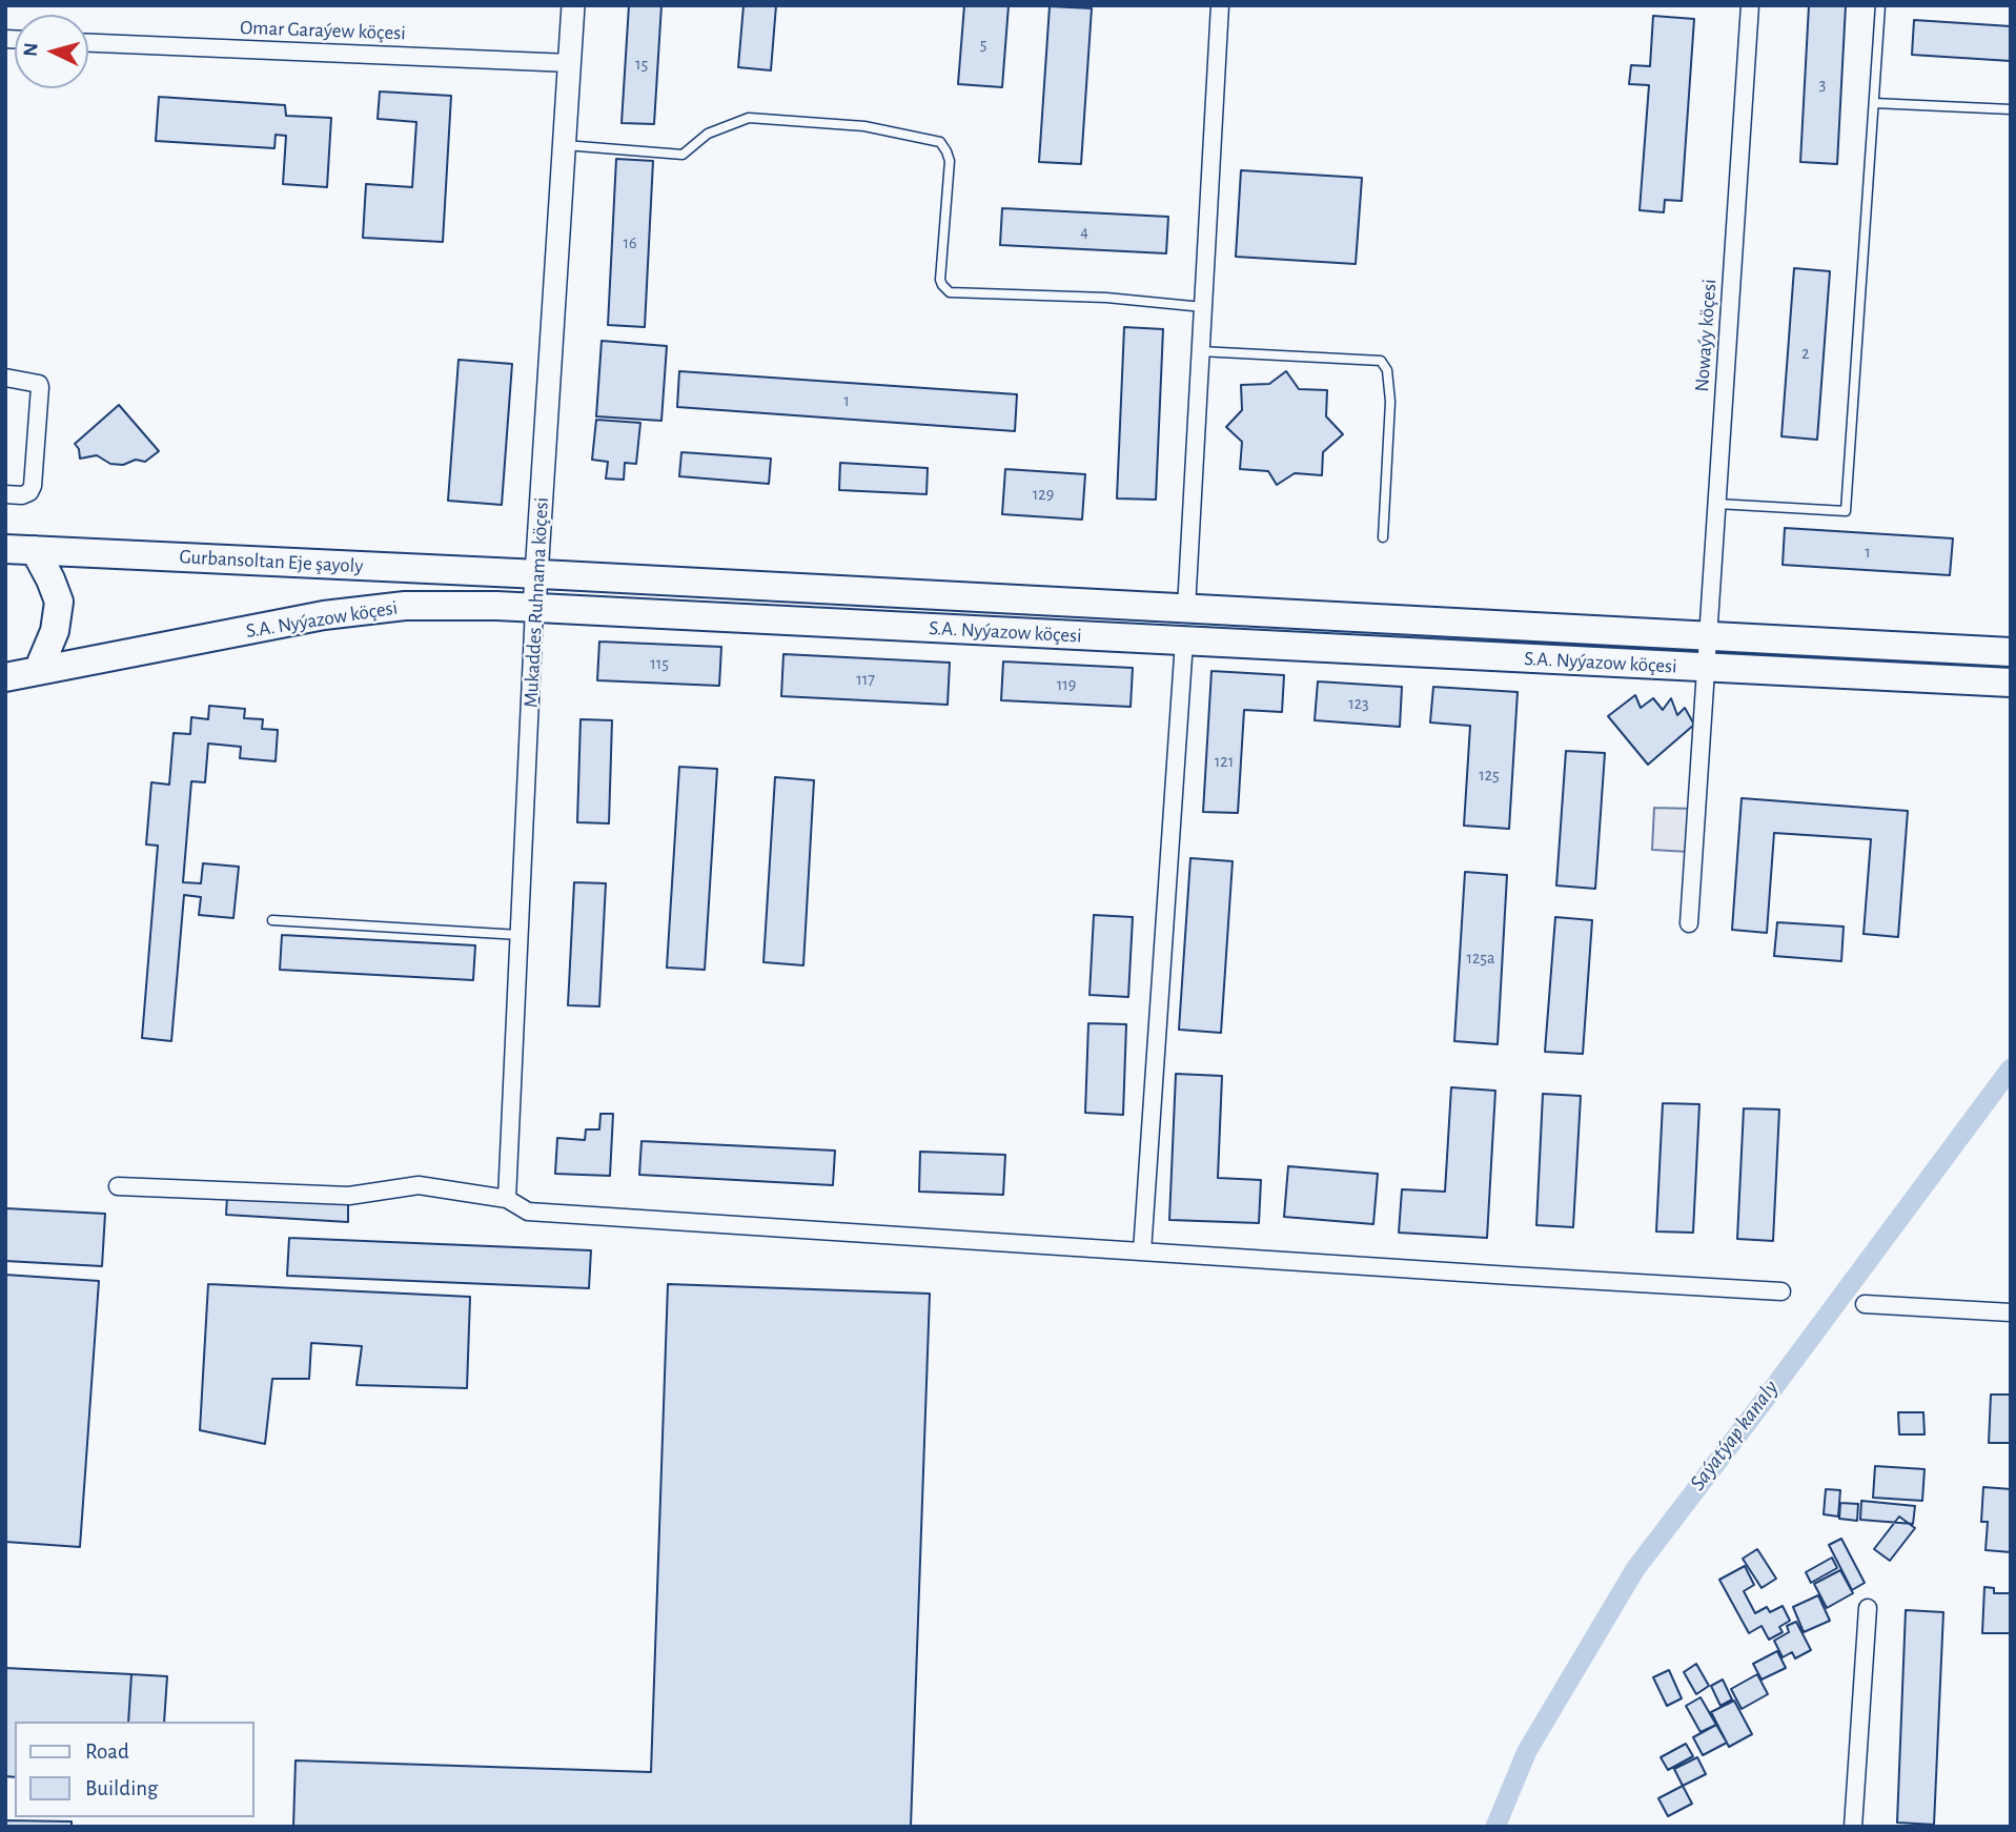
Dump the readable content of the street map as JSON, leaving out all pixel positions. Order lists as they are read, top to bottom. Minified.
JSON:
{"streets":{"main road":["Gurbansoltan Eje şayoly","S.A. Nyýazow köçesi"],"street":["Omar Garaýew köçesi","Nowaýy köçesi","Mukaddes Ruhnama köçesi"]},"crossings":[["Omar Garaýew köçesi","Mukaddes Ruhnama köçesi"],["Nowaýy köçesi","S.A. Nyýazow köçesi"],["Gurbansoltan Eje şayoly","Mukaddes Ruhnama köçesi"],["Gurbansoltan Eje şayoly","S.A. Nyýazow köçesi"],["Mukaddes Ruhnama köçesi","S.A. Nyýazow köçesi"]],"water":["Saýatýap kanaly"],"house_numbers":["5","15","3","4","16","2","1","129","1","115","117","119","123","121","125","125a"],"legend":["Road","Building"],"north":"left"}
